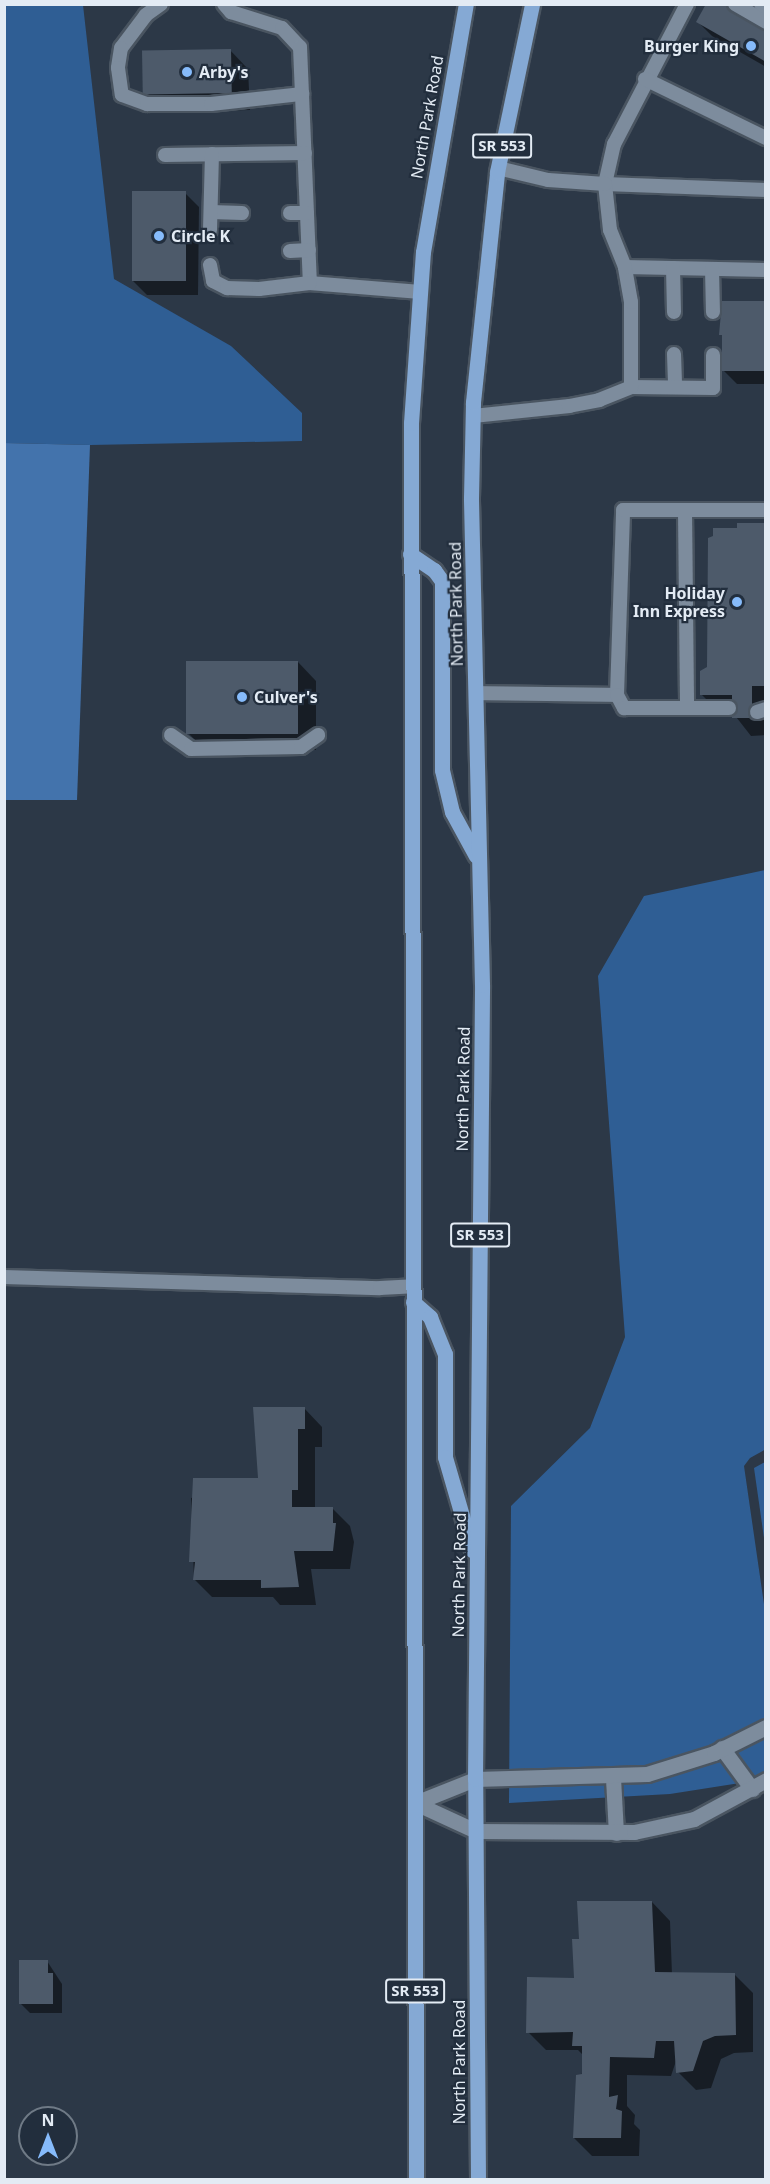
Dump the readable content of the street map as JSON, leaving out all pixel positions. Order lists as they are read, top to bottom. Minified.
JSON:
{"streets":{"main road":["North Park Road","SR 553"]},"places":["Burger King","Arby's","Circle K","Holiday Inn Express","Culver's"],"north":"top"}
